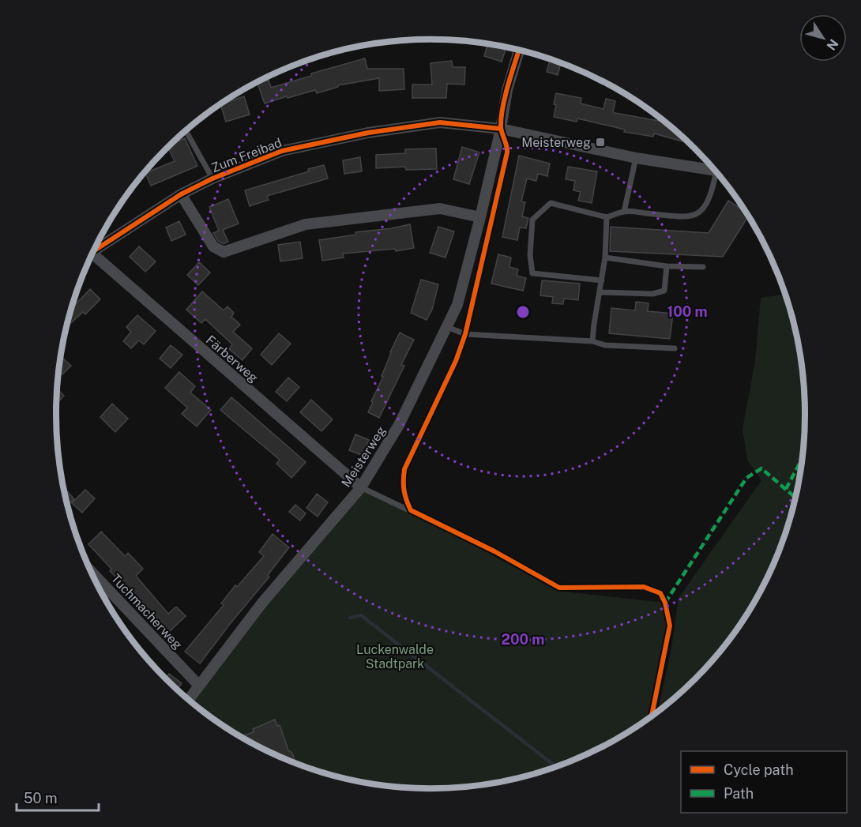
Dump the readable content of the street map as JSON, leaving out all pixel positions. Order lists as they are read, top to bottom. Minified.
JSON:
{"streets":{"street":["Zum Freibad","Färberweg","Meisterweg","Tuchmacherweg"]},"crossings":[["Zum Freibad","Meisterweg"],["Färberweg","Meisterweg"],["Meisterweg","Tuchmacherweg"]],"parks":["Luckenwalde Stadtpark"],"places":{"transit":["Meisterweg"]},"legend":["Cycle path","Path"],"scale_bar":"50 m","north":"bottom right","rings":["100 m","200 m"]}
